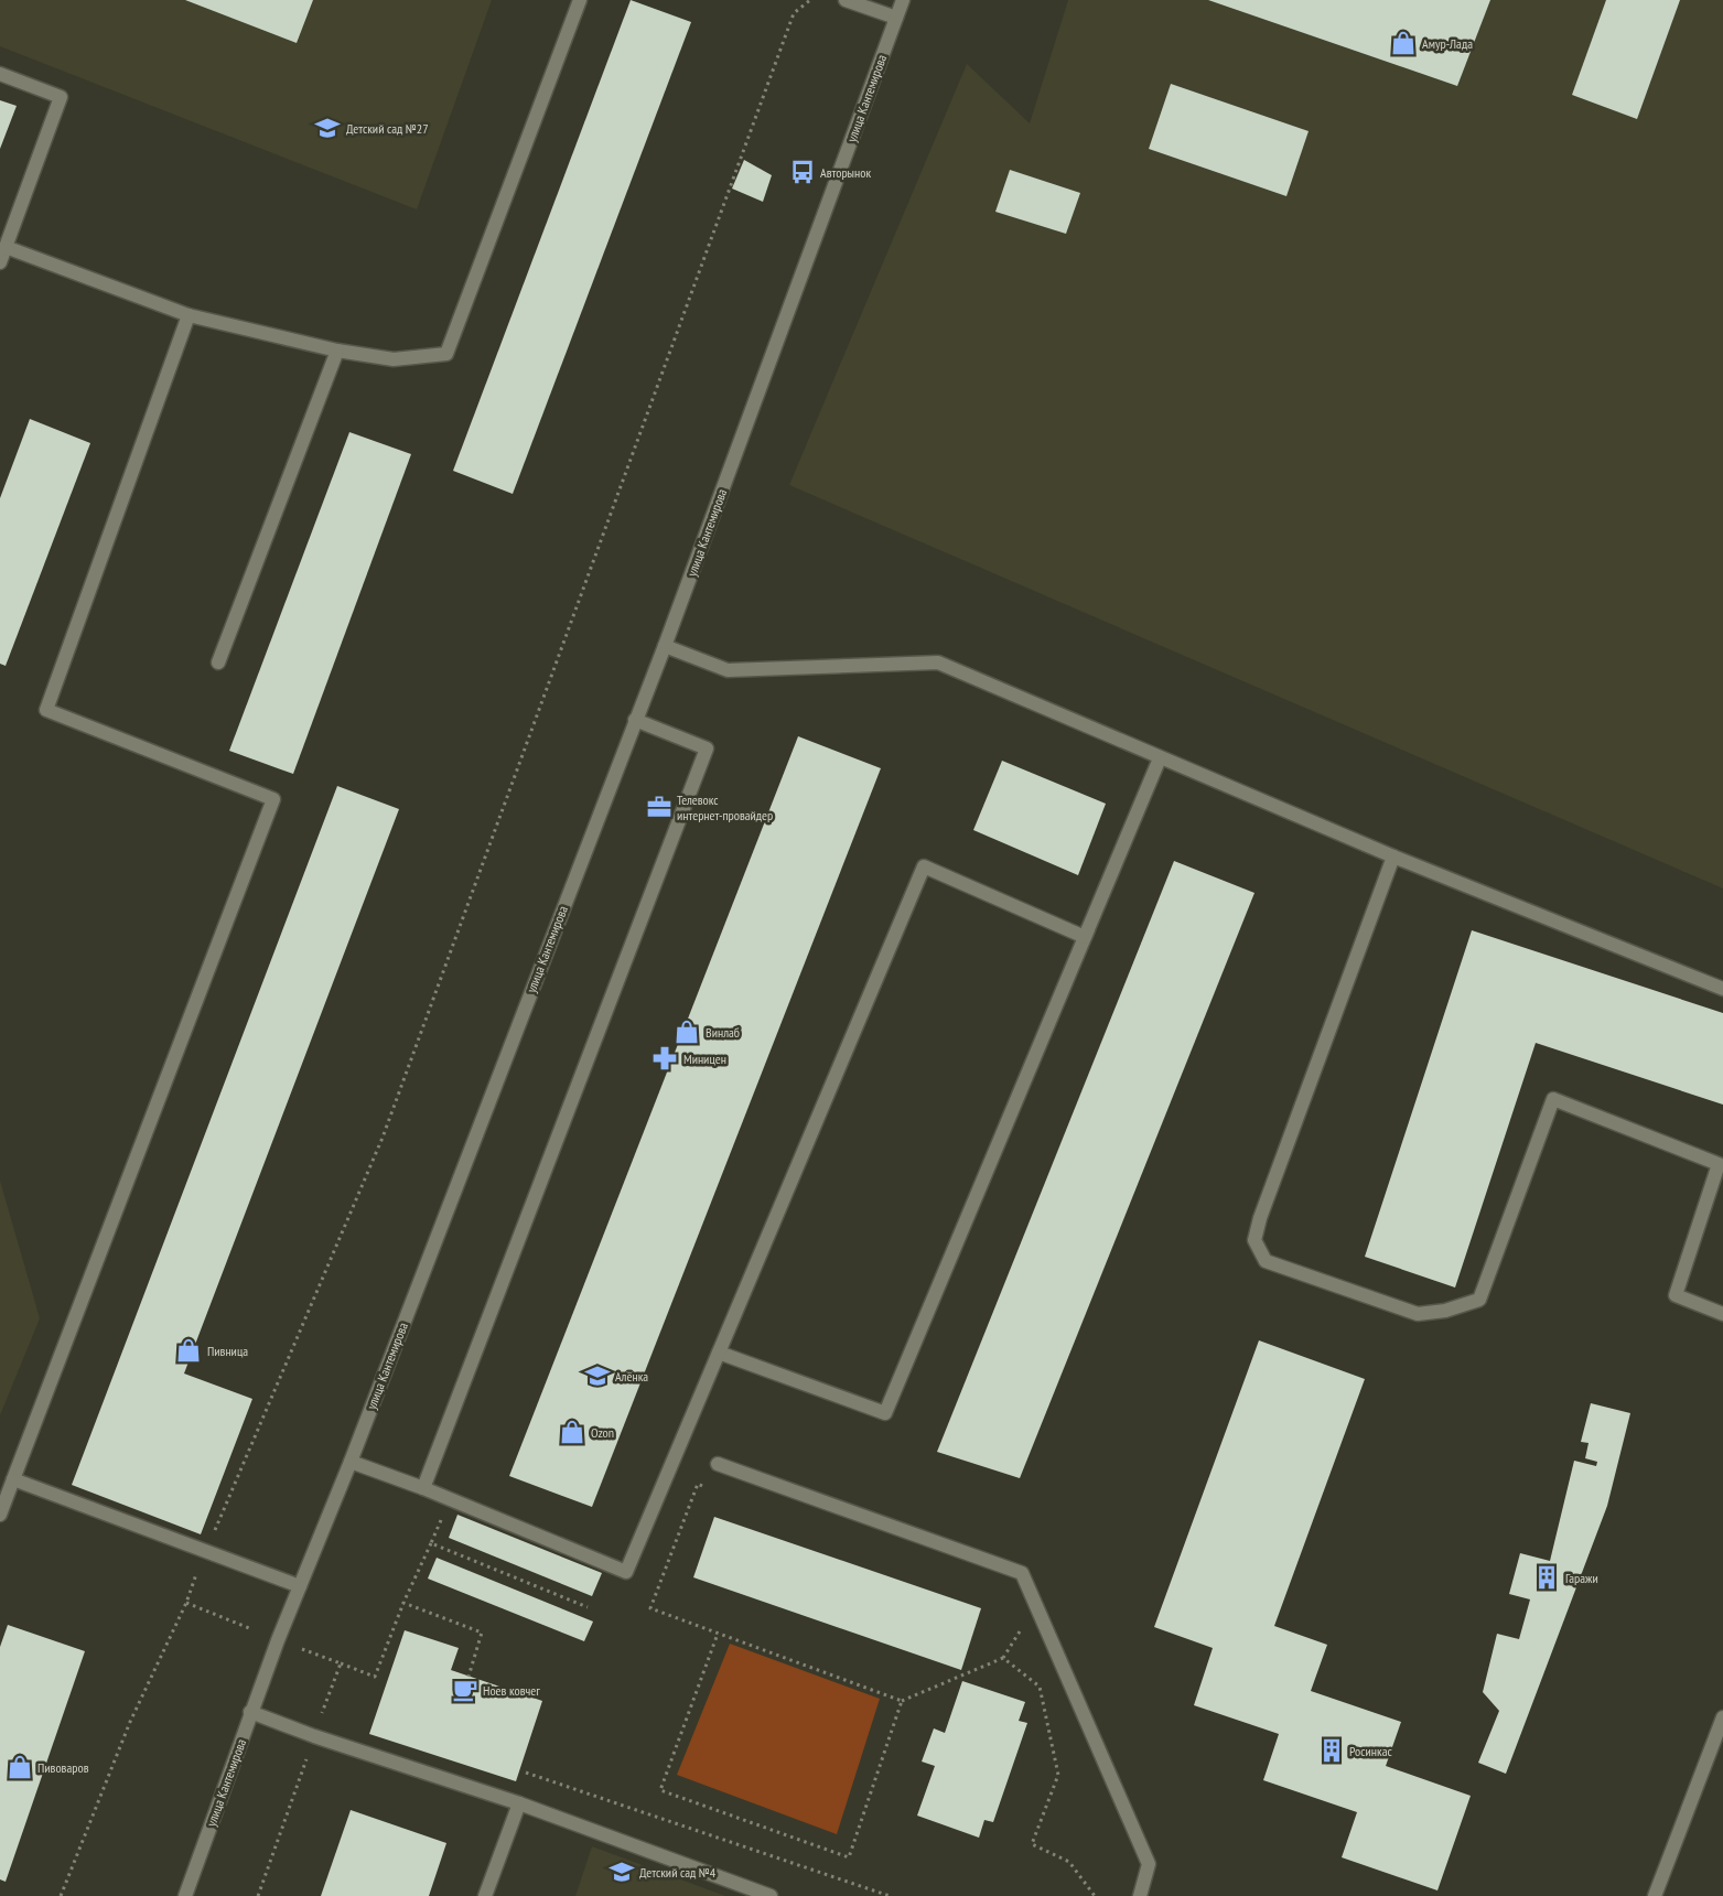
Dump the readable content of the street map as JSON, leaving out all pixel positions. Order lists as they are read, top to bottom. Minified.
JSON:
{"streets":{"street":["улица Кантемирова"]},"places":{"shop":["Амур-Лада","Винлаб","Пивница","Ozon","Пивоваров"],"school or university":["Детский сад №27","Алёнка","Детский сад №4"],"bus stop":["Авторынок"],"office":["Телевокс интернет-провайдер"],"pharmacy":["Миницен"],"building":["Гаражи","Росинкас"],"cafe":["Ноев ковчег"]}}
